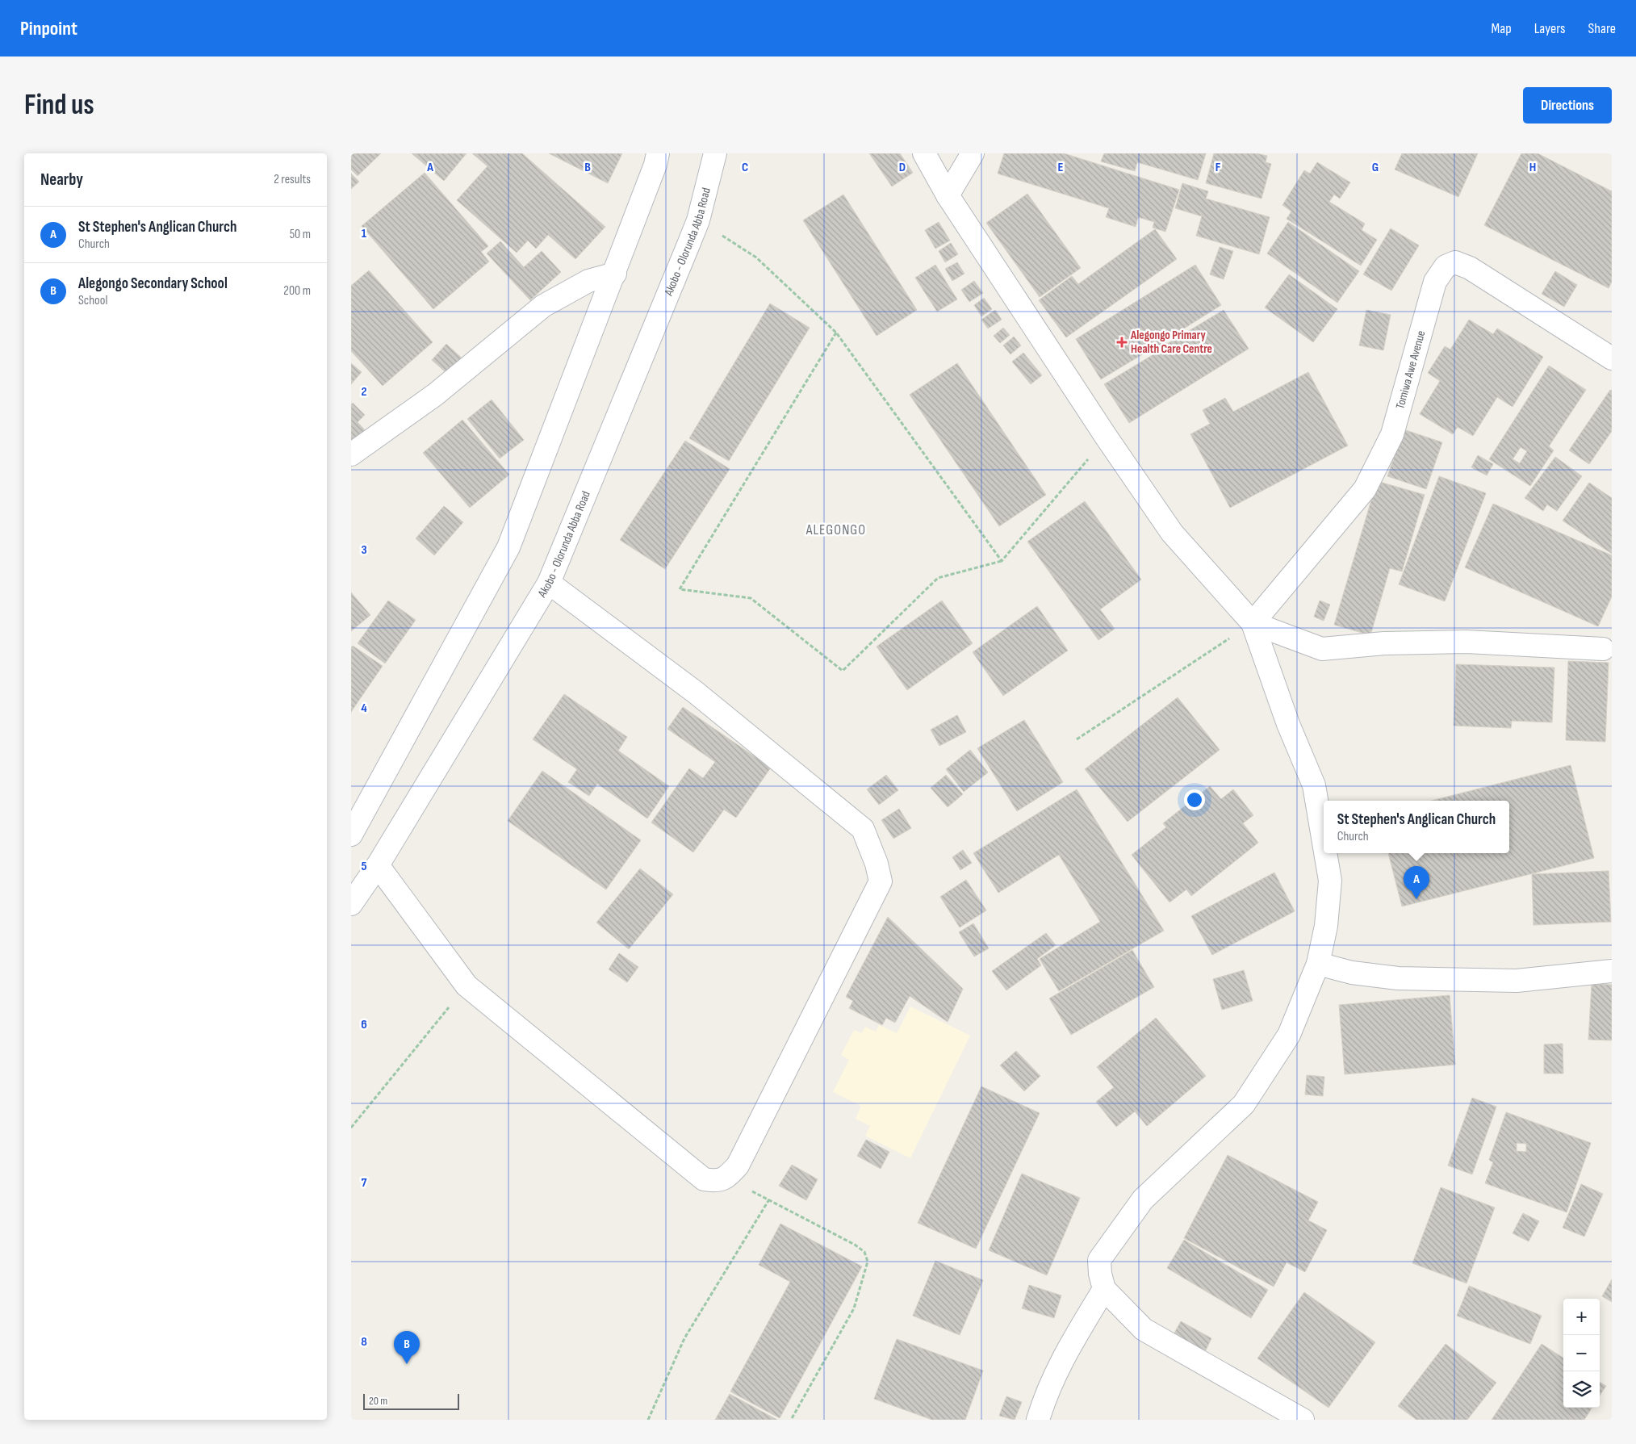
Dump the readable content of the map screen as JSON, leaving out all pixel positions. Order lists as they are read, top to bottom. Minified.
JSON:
{"streets":{"street":["Akobo - Olorunda Abba Road","Tomiwa Awe Avenue"]},"districts":["ALEGONGO"],"places":{"health":["Alegongo Primary Health Care Centre"]},"scale_bar":"20 m","page":{"header":"Pinpoint","nav":["Map","Layers","Share"],"buttons":"Directions","title":"Find us","heading":["Nearby","2 results"],"list":[{"mark":"A","name":"St Stephen's Anglican Church","note":"Church","value":"50 m"},{"mark":"B","name":"Alegongo Secondary School","note":"School","value":"200 m"}],"popup":["St Stephen's Anglican Church","Church"],"pins":["A","B"],"map_buttons":["+","−"],"scale":"20 m"},"grid":{"columns":["A","B","C","D","E","F","G","H"],"rows":["1","2","3","4","5","6","7","8"]}}
